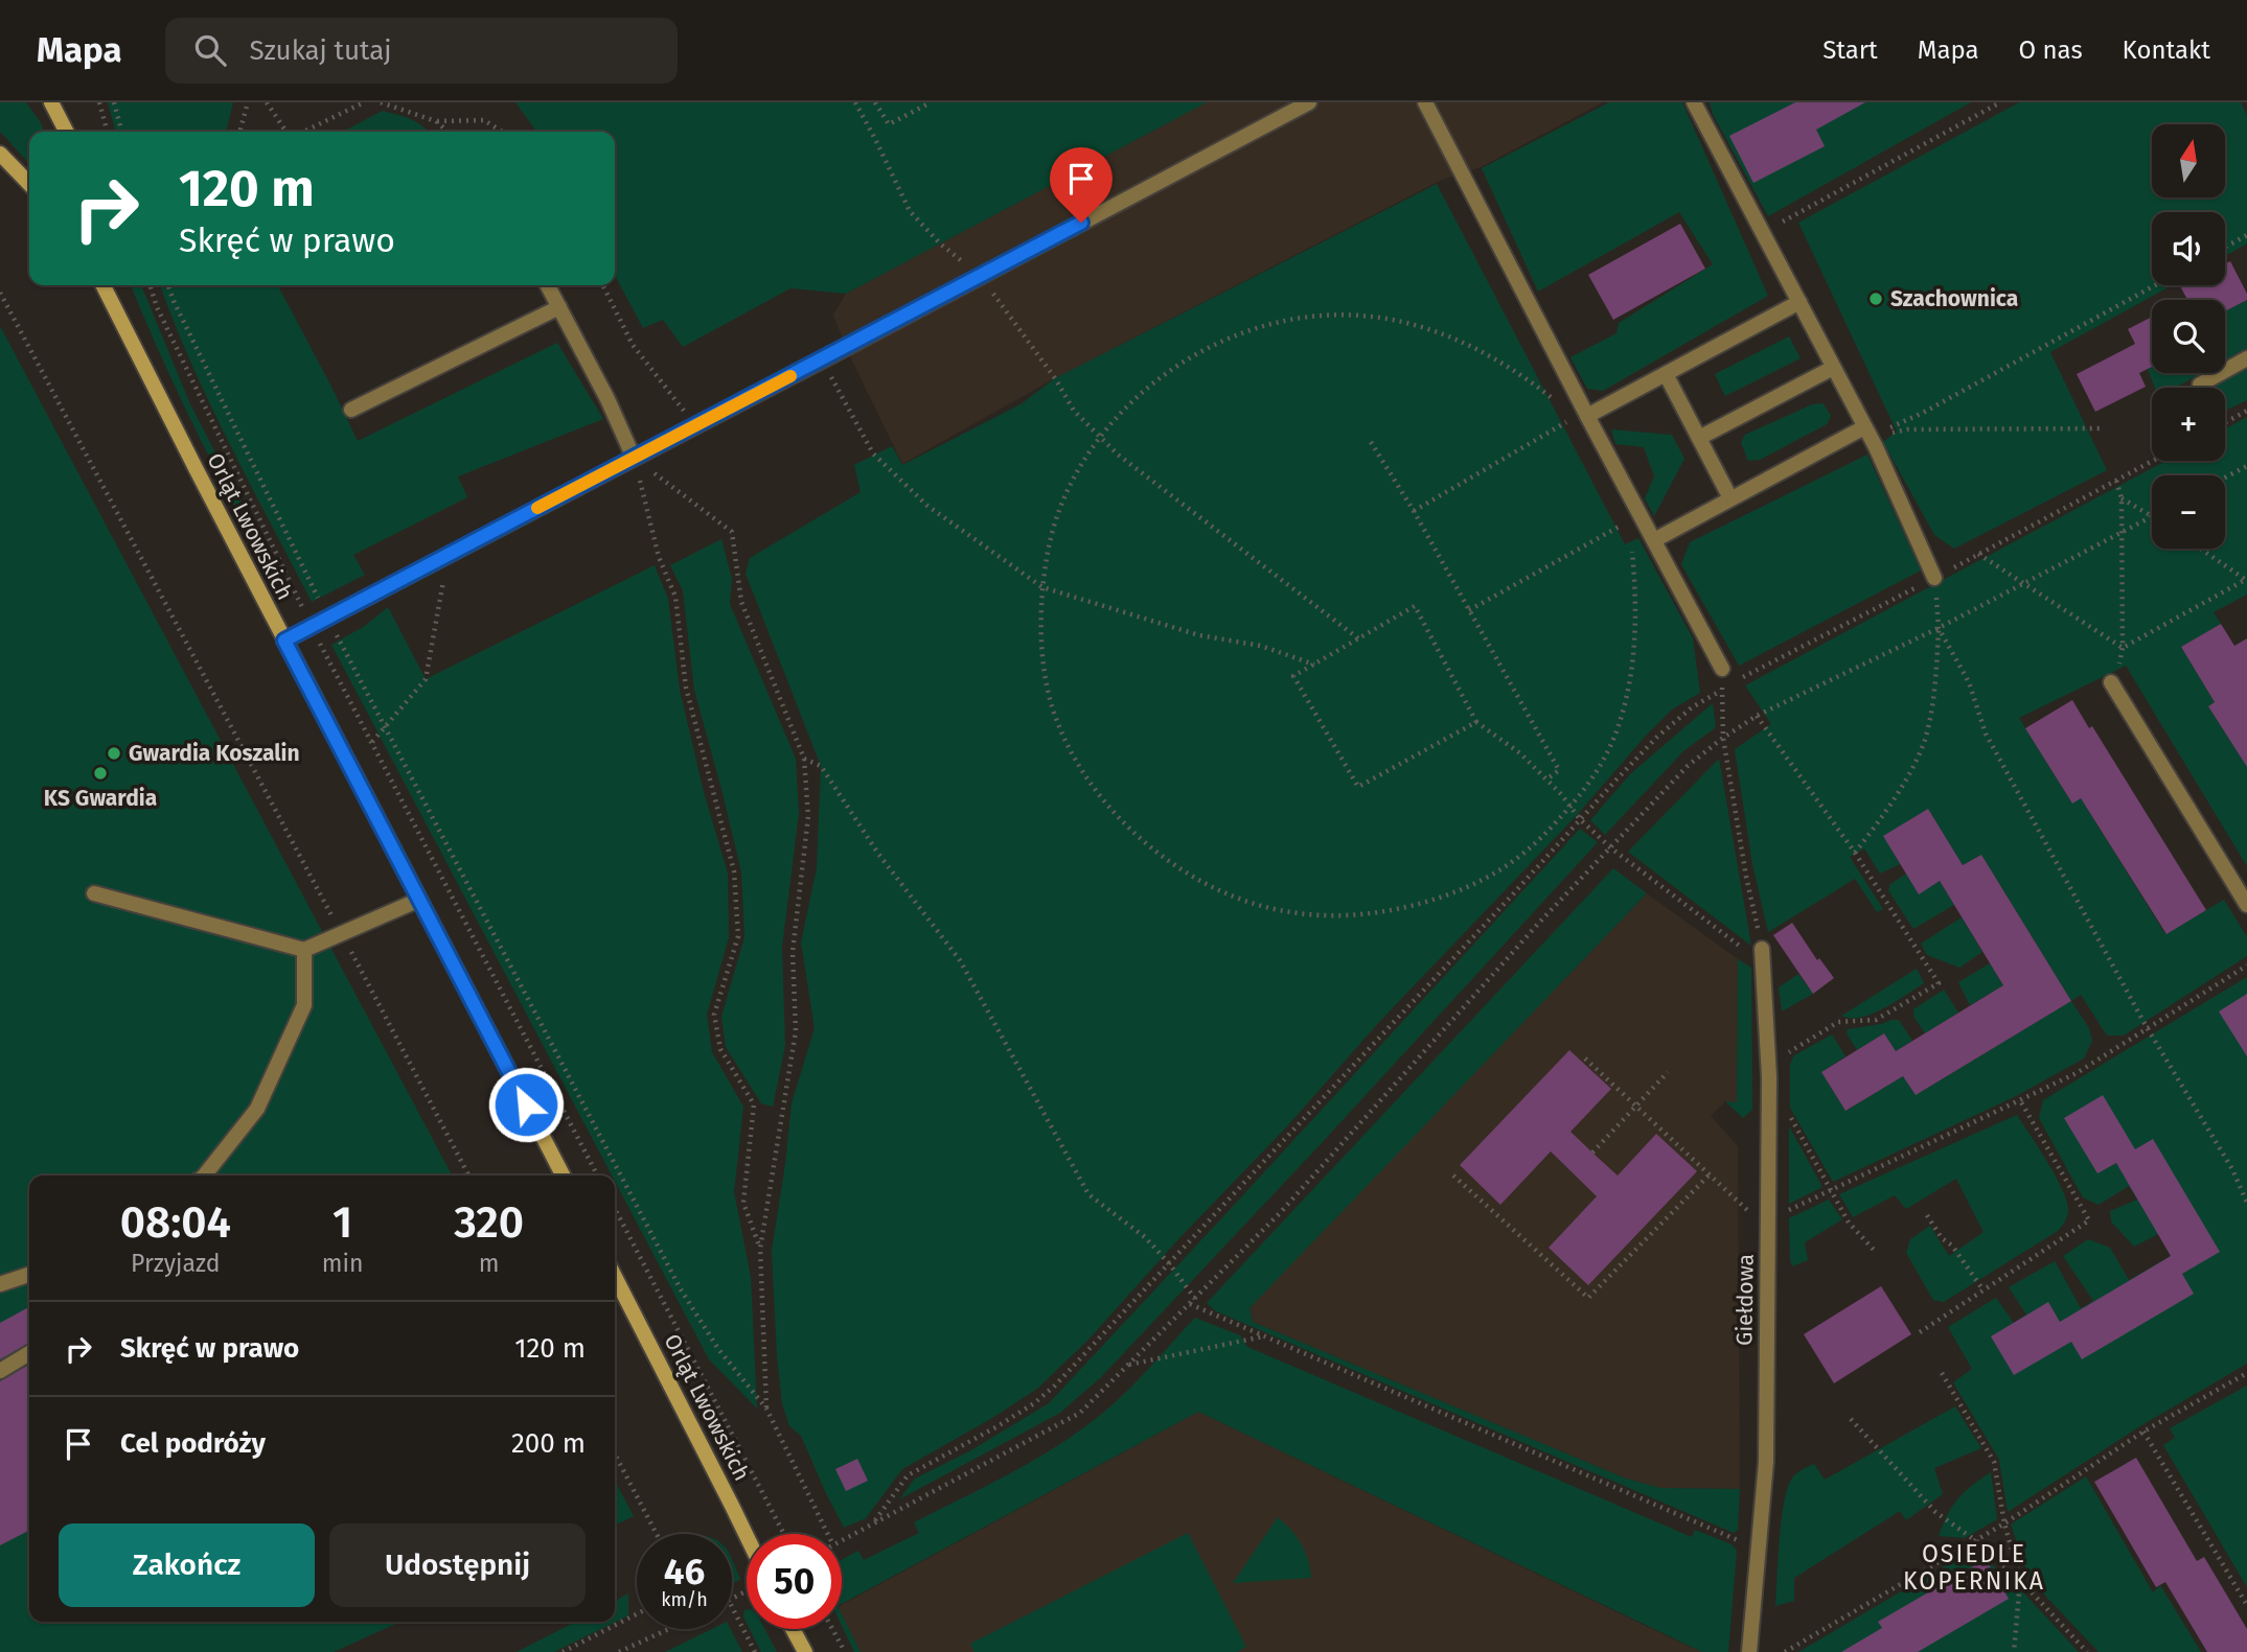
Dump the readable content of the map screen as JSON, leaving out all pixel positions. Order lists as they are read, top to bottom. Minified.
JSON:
{"streets":{"main road":["Orląt Lwowskich"],"street":["Giełdowa"]},"districts":["OSIEDLE KOPERNIKA"],"places":["Szachownica","Gwardia Koszalin","KS Gwardia"],"north":"top","page":{"header":"Mapa","search":"Szukaj tutaj","nav":["Start","Mapa","O nas","Kontakt"],"map_buttons":["+","−"],"turn":["120 m","Skręć w prawo"],"eta":["08:04","Przyjazd","1","min","320","m"],"list":[{"name":"Skręć w prawo","value":"120 m"},{"name":"Cel podróży","value":"200 m"}],"buttons":["Zakończ","Udostępnij"],"speed":"46 km/h","limit":"50"}}
